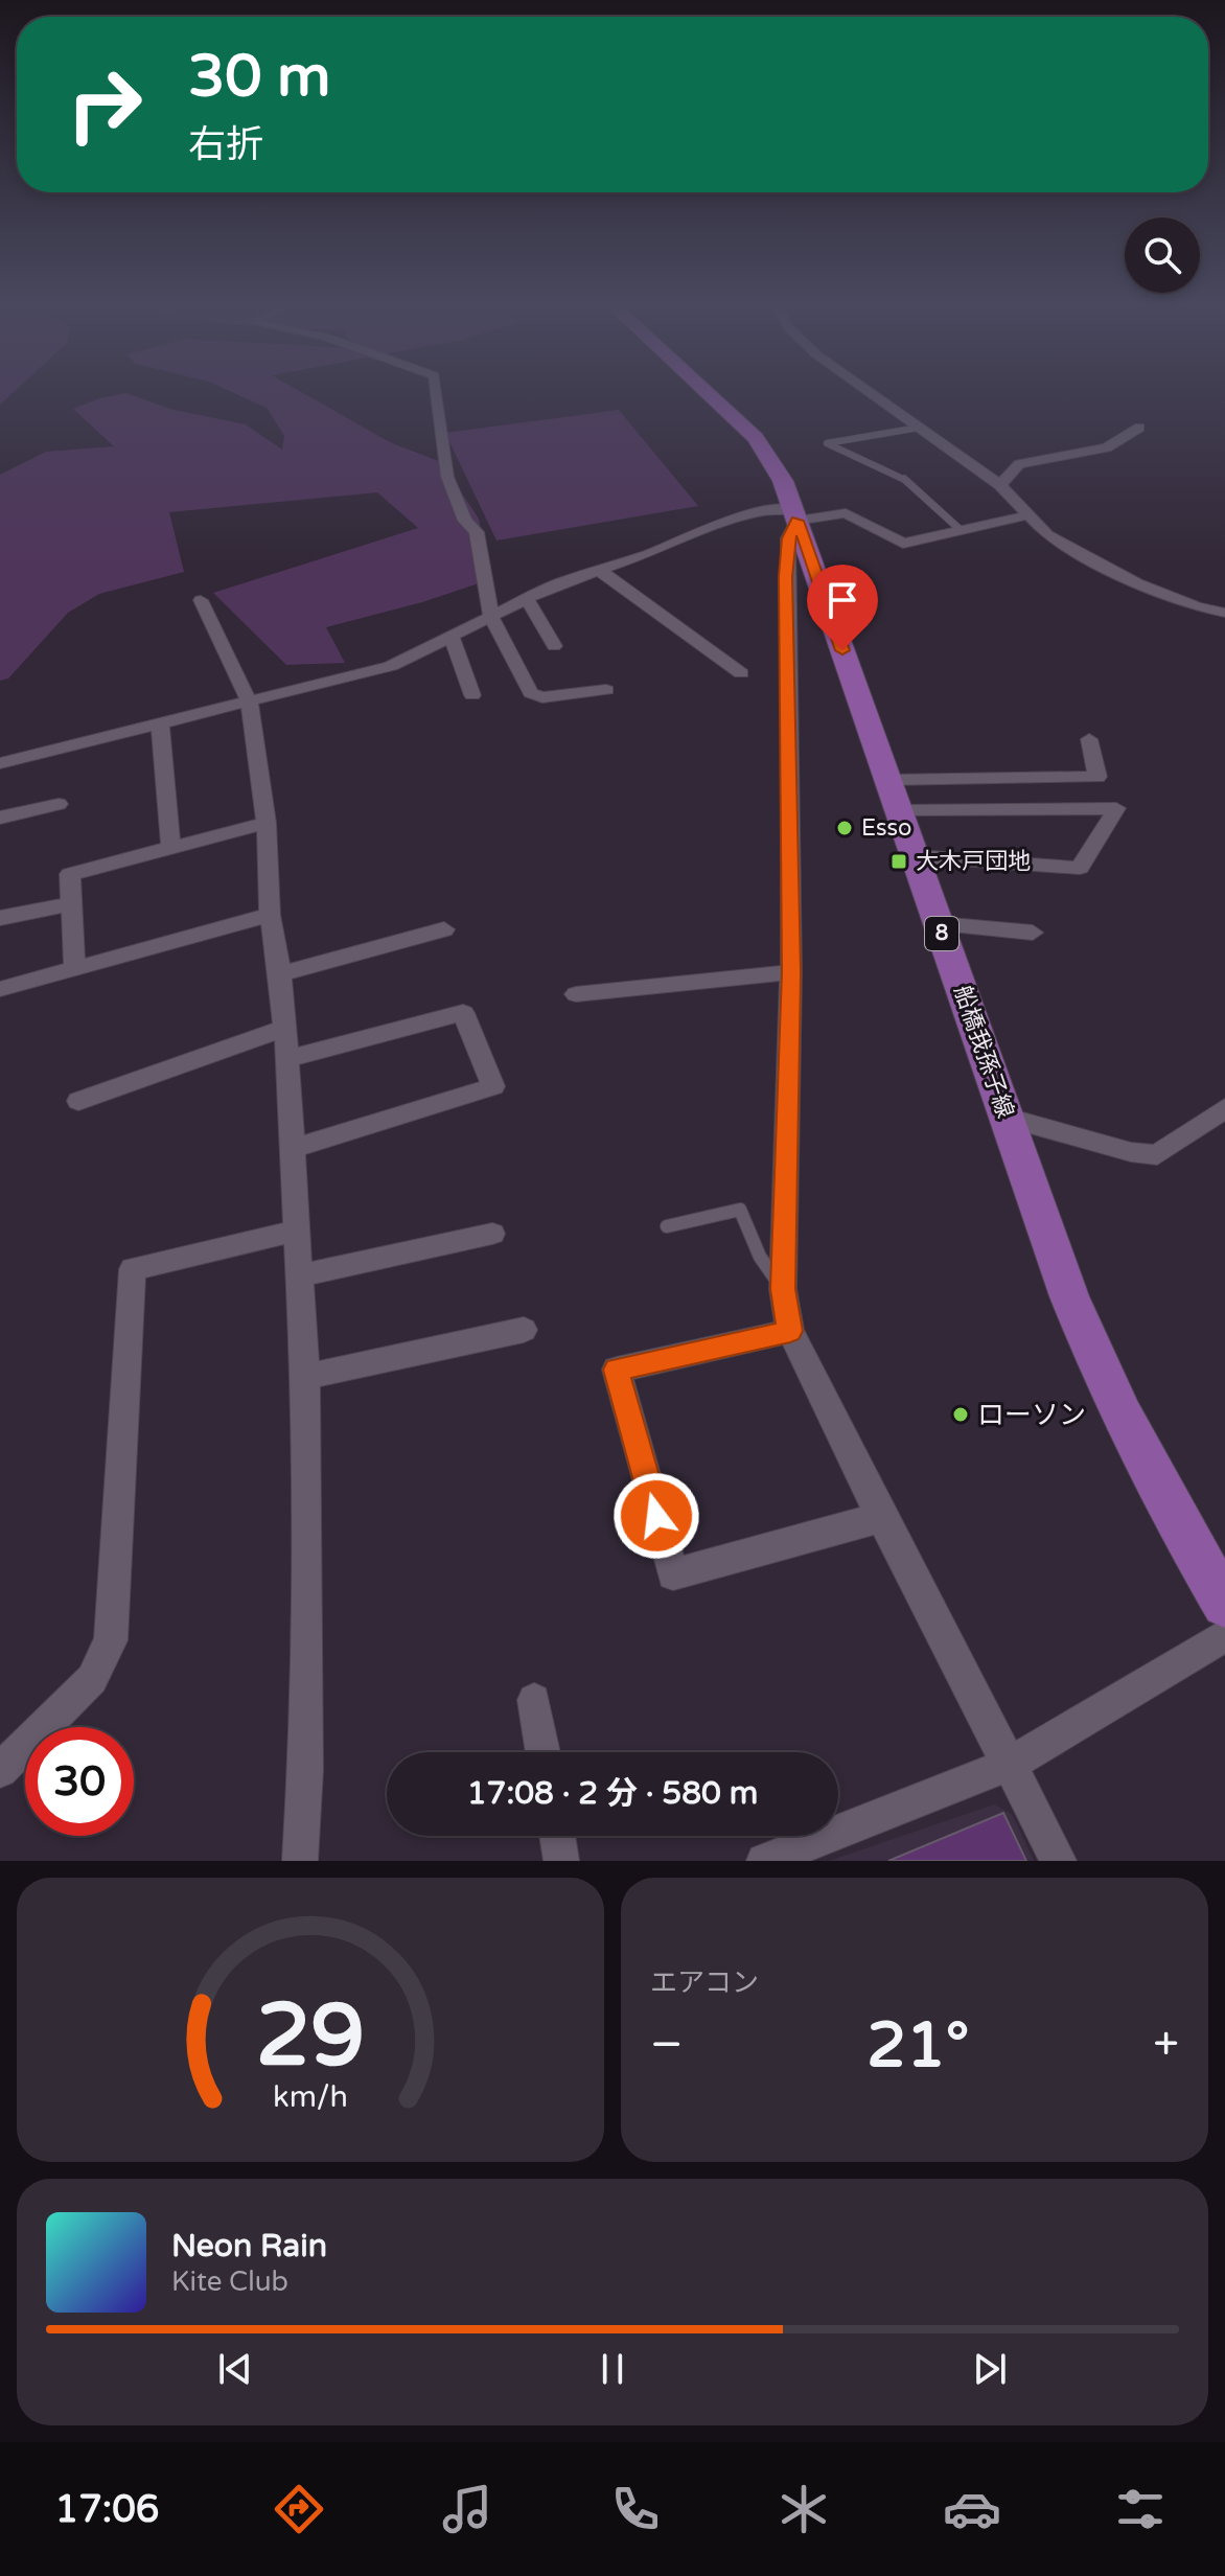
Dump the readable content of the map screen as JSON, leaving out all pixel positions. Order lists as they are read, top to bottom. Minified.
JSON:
{"streets":{"main road":["8","船橋我孫子線"]},"places":{"other":["Esso","ローソン"],"transit":["大木戸団地"]},"page":{"turn":["30 m","右折"],"limit":"30","trip":"17:08 · 2 分 · 580 m","tile":"エアコン","heat":["−","21°","+"],"song":["Neon Rain","Kite Club"],"tabs":"17:06","gauge":["29","km/h"]}}
